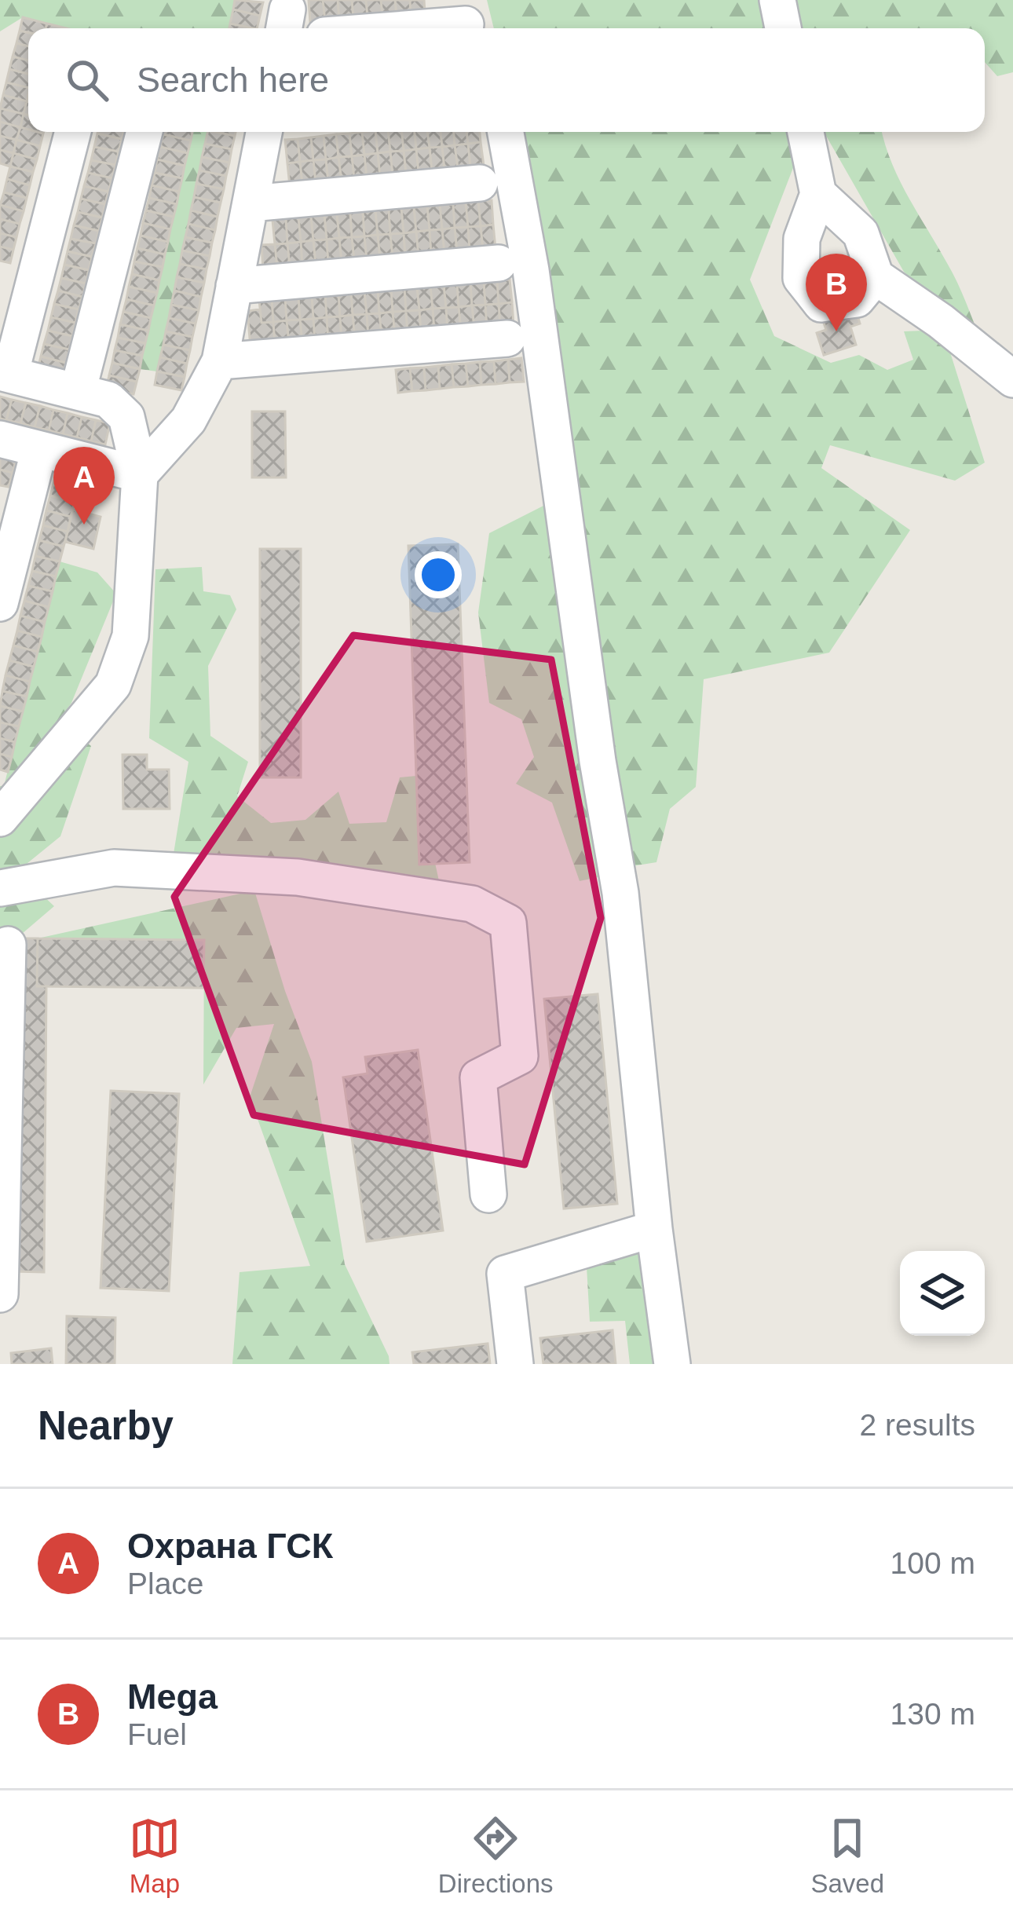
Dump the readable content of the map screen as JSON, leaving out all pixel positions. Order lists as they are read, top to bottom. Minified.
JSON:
{"page":{"search":"Search here","pins":["B","A"],"heading":["Nearby","2 results"],"list":[{"mark":"A","name":"Охрана ГСК","note":"Place","value":"100 m"},{"mark":"B","name":"Mega","note":"Fuel","value":"130 m"}],"nav":["Map","Directions","Saved"]}}
